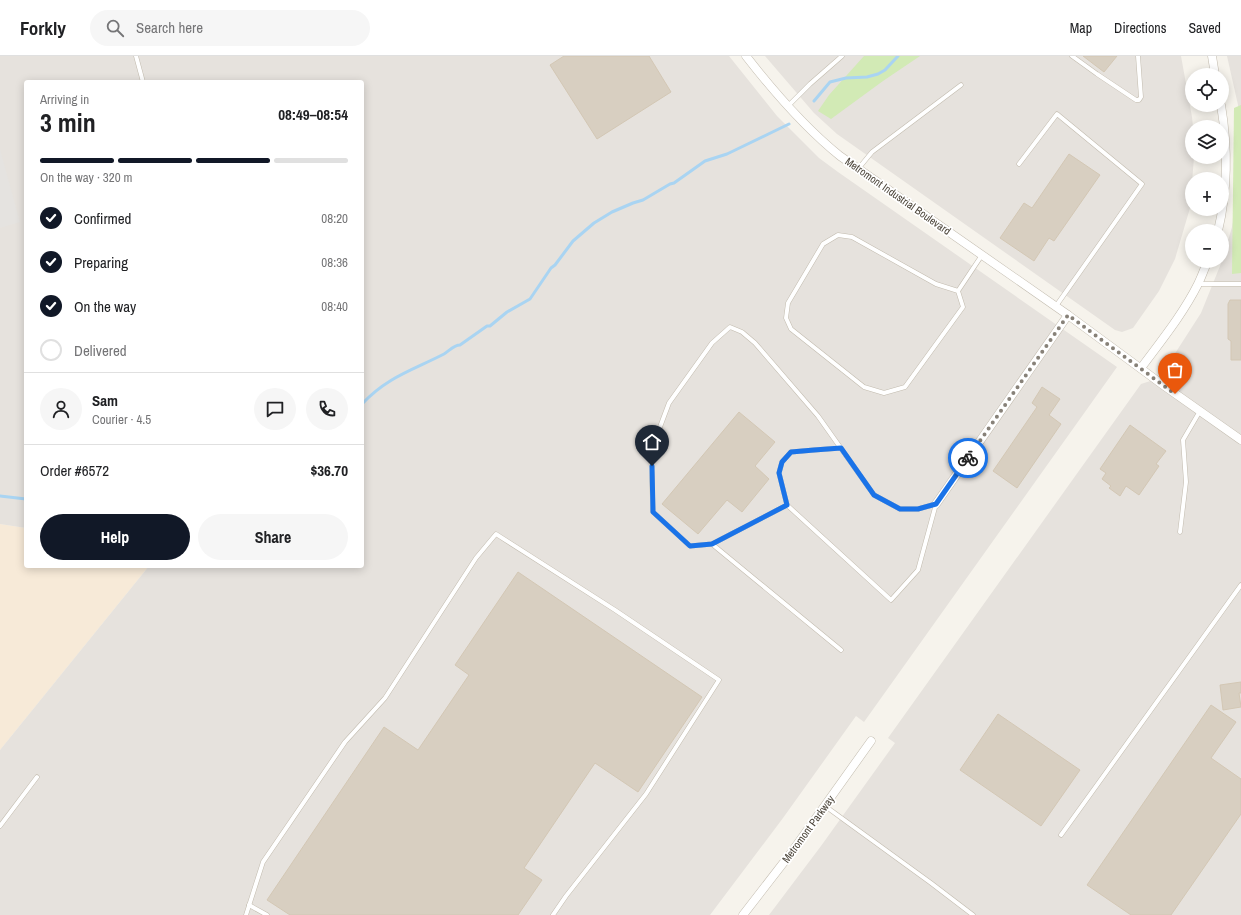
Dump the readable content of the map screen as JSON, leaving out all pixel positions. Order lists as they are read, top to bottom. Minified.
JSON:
{"streets":{"street":["Metromont Industrial Boulevard","Metromont Parkway"]},"page":{"header":"Forkly","search":"Search here","nav":["Map","Directions","Saved"],"map_buttons":["+","−"],"heading":["3 min","Arriving in","08:49–08:54"],"panel":["Sam","Courier · 4.5","Order #6572","$36.70"],"bar":"On the way · 320 m","list":[["Confirmed","08:20"],["Preparing","08:36"],["On the way","08:40"],"Delivered"],"buttons":["Help","Share"]}}
